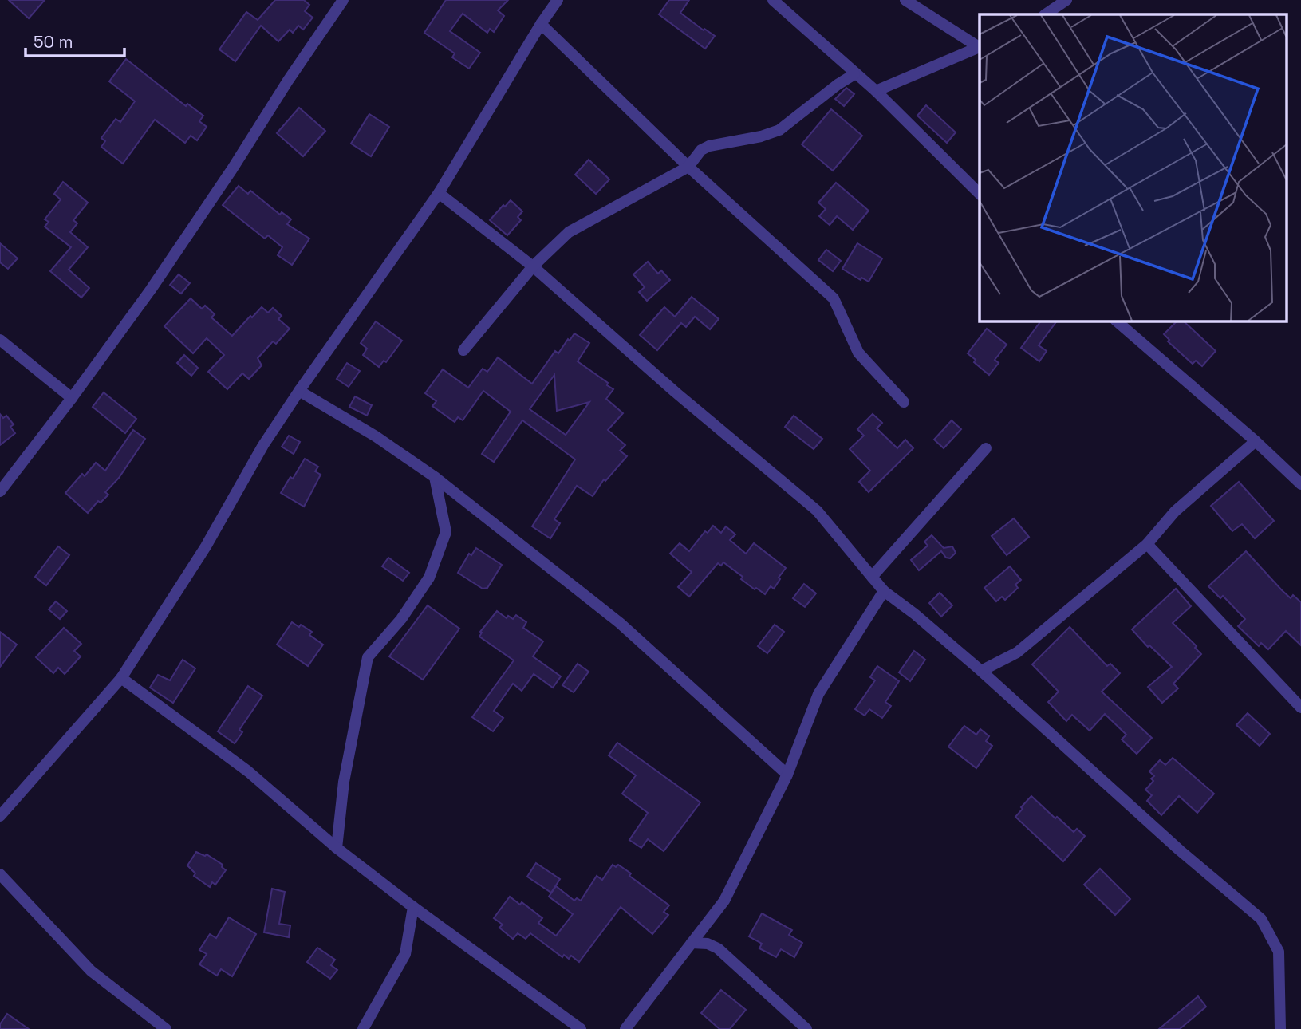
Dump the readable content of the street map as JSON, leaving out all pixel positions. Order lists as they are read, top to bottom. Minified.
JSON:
{"scale_bar":"50 m"}
